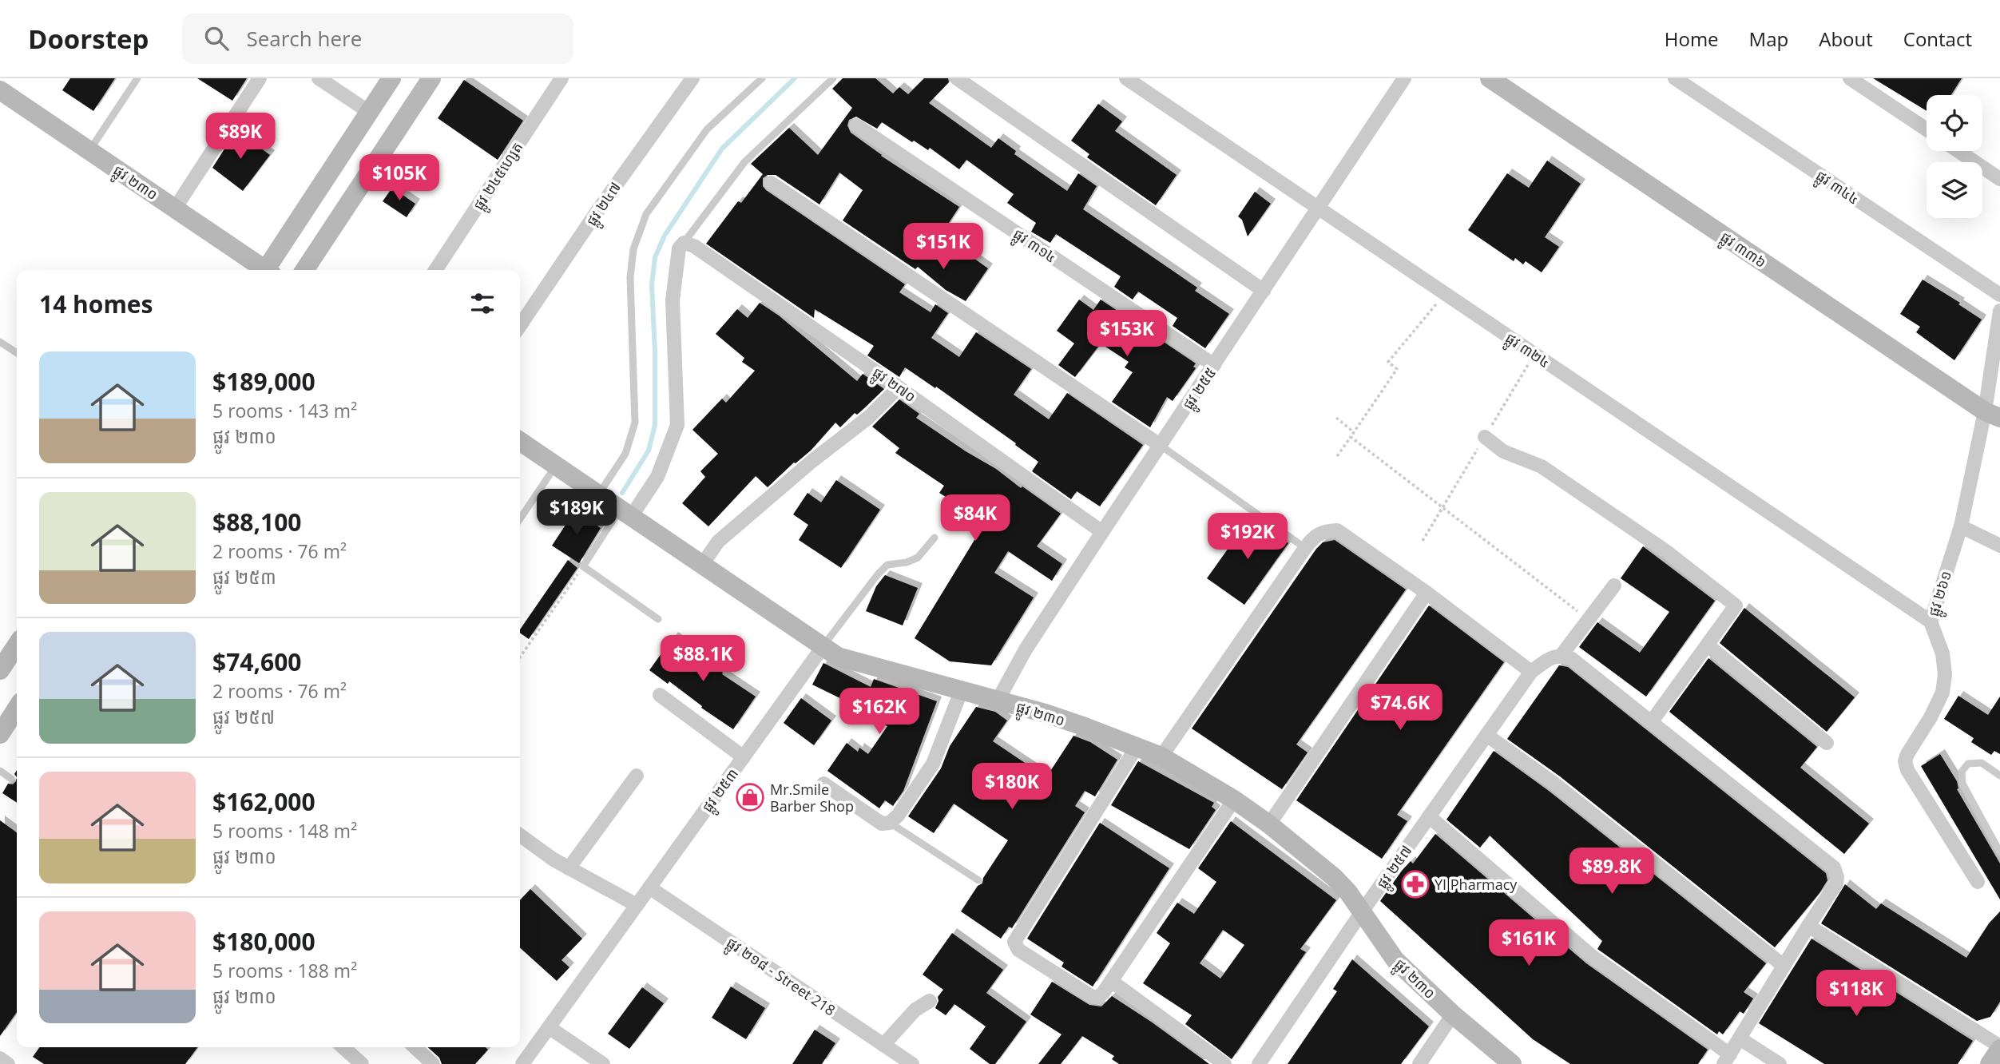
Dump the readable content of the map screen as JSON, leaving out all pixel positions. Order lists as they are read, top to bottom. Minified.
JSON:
{"streets":{"street":["ផ្លូវ ២៤៥ហ្សេត","ផ្លូវ ២៣០","ផ្លូវ ៣៤៤","ផ្លូវ ២៤៧","ផ្លូវ ៣១៤","ផ្លូវ ៣៣៦","ផ្លូវ ៣២៤","ផ្លូវ ២៧០","ផ្លូវ ២៥៥","ផ្លូវ ២៦១","ផ្លូវ ២៥៣","ផ្លូវ ២៥៧","ផ្លូវ ២១៨ - Street 218"]},"crossings":[["ផ្លូវ ២៣០","ផ្លូវ ២៥៥"],["ផ្លូវ ២៣០","ផ្លូវ ២៥៣"],["ផ្លូវ ២៣០","ផ្លូវ ២៥៧"],["ផ្លូវ ៣១៤","ផ្លូវ ២៥៥"],["ផ្លូវ ៣៣៦","ផ្លូវ ២៦១"],["ផ្លូវ ៣២៤","ផ្លូវ ២៥៥"],["ផ្លូវ ៣២៤","ផ្លូវ ២៦១"],["ផ្លូវ ២៧០","ផ្លូវ ២៥៥"],["ផ្លូវ ២៥៣","ផ្លូវ ២១៨ - Street 218"]],"places":{"shop":["Mr.Smile Barber Shop"],"pharmacy":["YI Pharmacy"]},"page":{"header":"Doorstep","search":"Search here","nav":["Home","Map","About","Contact"],"price":["$89K","$105K","$151K","$153K","$189K","$84K","$192K","$88.1K","$74.6K","$162K","$180K","$89.8K","$161K","$118K"],"heading":"14 homes","list":[{"name":"$189,000","note":"5 rooms · 143 m² · ផ្លូវ ២៣០"},{"name":"$88,100","note":"2 rooms · 76 m² · ផ្លូវ ២៥៣"},{"name":"$74,600","note":"2 rooms · 76 m² · ផ្លូវ ២៥៧"},{"name":"$162,000","note":"5 rooms · 148 m² · ផ្លូវ ២៣០"},{"name":"$180,000","note":"5 rooms · 188 m² · ផ្លូវ ២៣០"}]}}
